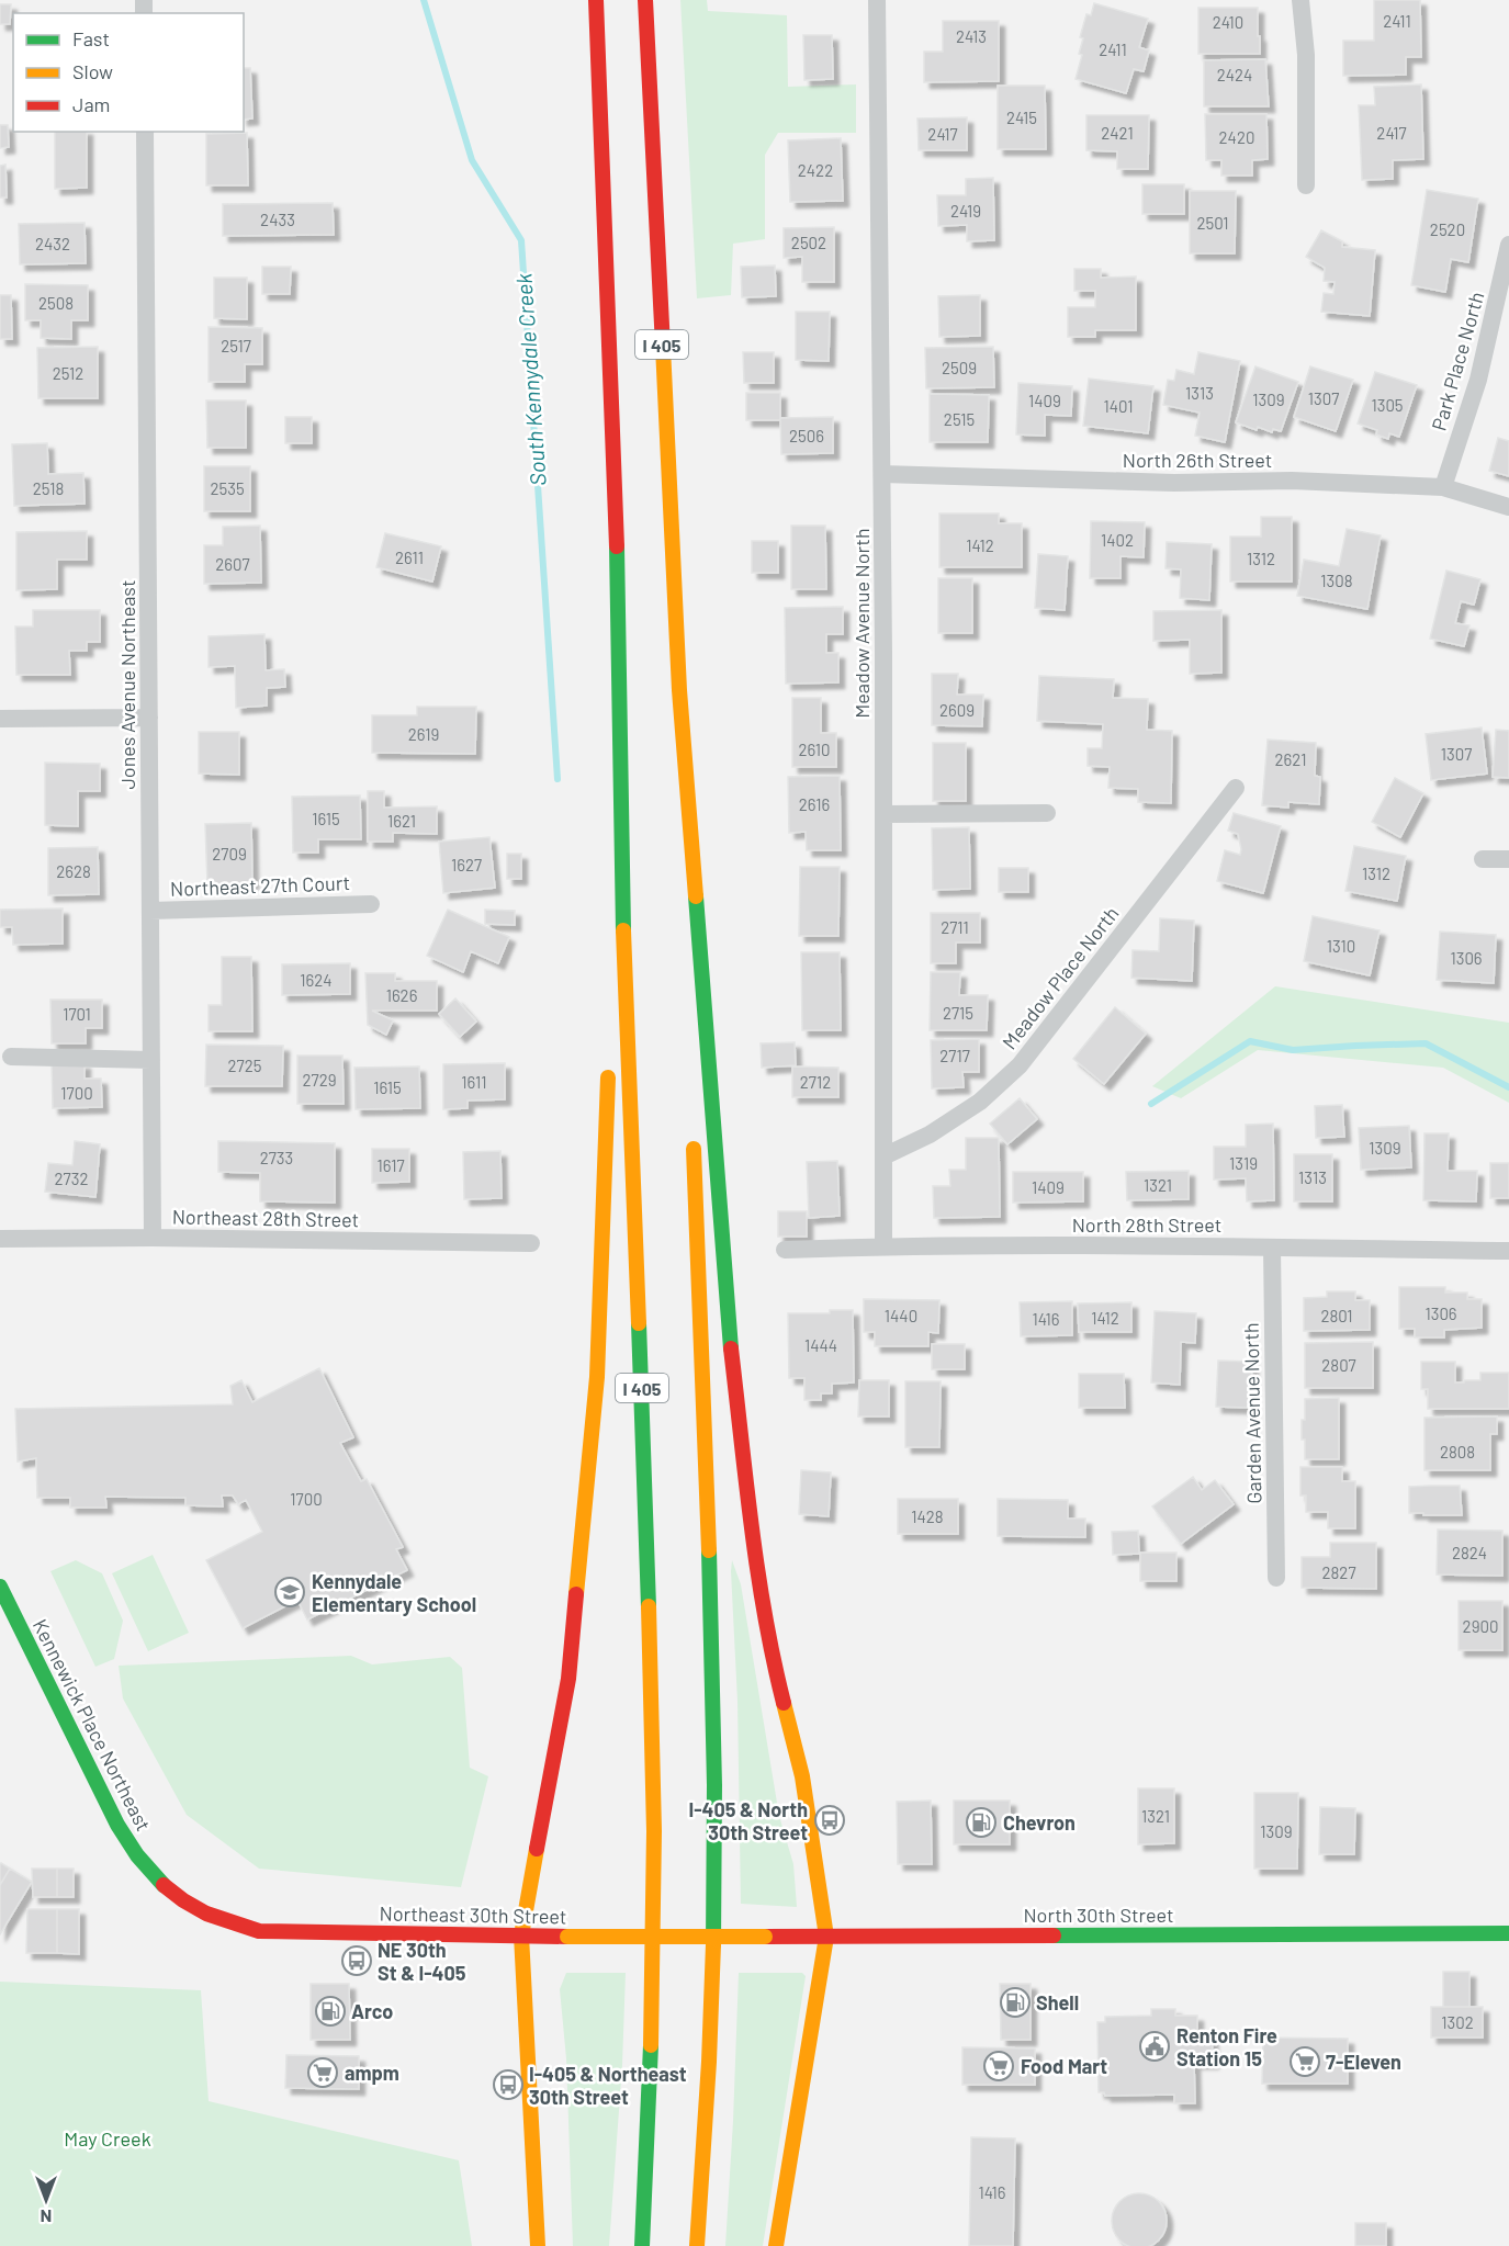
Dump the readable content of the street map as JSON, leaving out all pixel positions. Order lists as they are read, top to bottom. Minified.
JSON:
{"streets":{"main road":["I 405","Kennewick Place Northeast","Northeast 30th Street","North 30th Street"],"street":["Park Place North","North 26th Street","Meadow Avenue North","Jones Avenue Northeast","Northeast 27th Court","Meadow Place North","Northeast 28th Street","North 28th Street","Garden Avenue North"]},"crossings":[["Park Place North","North 26th Street"],["North 26th Street","Meadow Avenue North"],["Meadow Avenue North","Meadow Place North"],["Meadow Avenue North","North 28th Street"],["Jones Avenue Northeast","Northeast 27th Court"],["Jones Avenue Northeast","Northeast 28th Street"],["North 28th Street","Garden Avenue North"],["Kennewick Place Northeast","Northeast 30th Street"],["Northeast 30th Street","North 30th Street"]],"water":["South Kennydale Creek"],"parks":["May Creek"],"places":{"school or university":["Kennydale Elementary School"],"bus stop":["I-405 & North 30th Street","NE 30th St & I-405","I-405 & Northeast 30th Street"],"fuel station":["Chevron","Shell","Arco"],"public building":["Renton Fire Station 15"],"supermarket":["7-Eleven","Food Mart","ampm"]},"house_numbers":["2411","2410","2413","2411","2424","2415","2421","2417","2417","2420","2422","2419","2433","2501","2520","2502","2432","2508","2517","2509","2512","1313","1307","1309","1409","1305","1401","2515","2506","2518","2535","1402","1412","2611","1312","2607","1308","2609","2619","2610","1307","2621","2616","1615","1621","2709","1627","2628","1312","2711","1310","1306","1624","1626","2715","1701","2717","2725","2729","1611","2712","1615","1700","1309","2733","1319","1617","1313","2732","1321","1409","1306","1440","2801","1412","1416","1444","2807","2808","1700","1428","2824","2827","2900","1321","1309","1302","1416"],"legend":["Fast","Slow","Jam"],"north":"bottom"}
